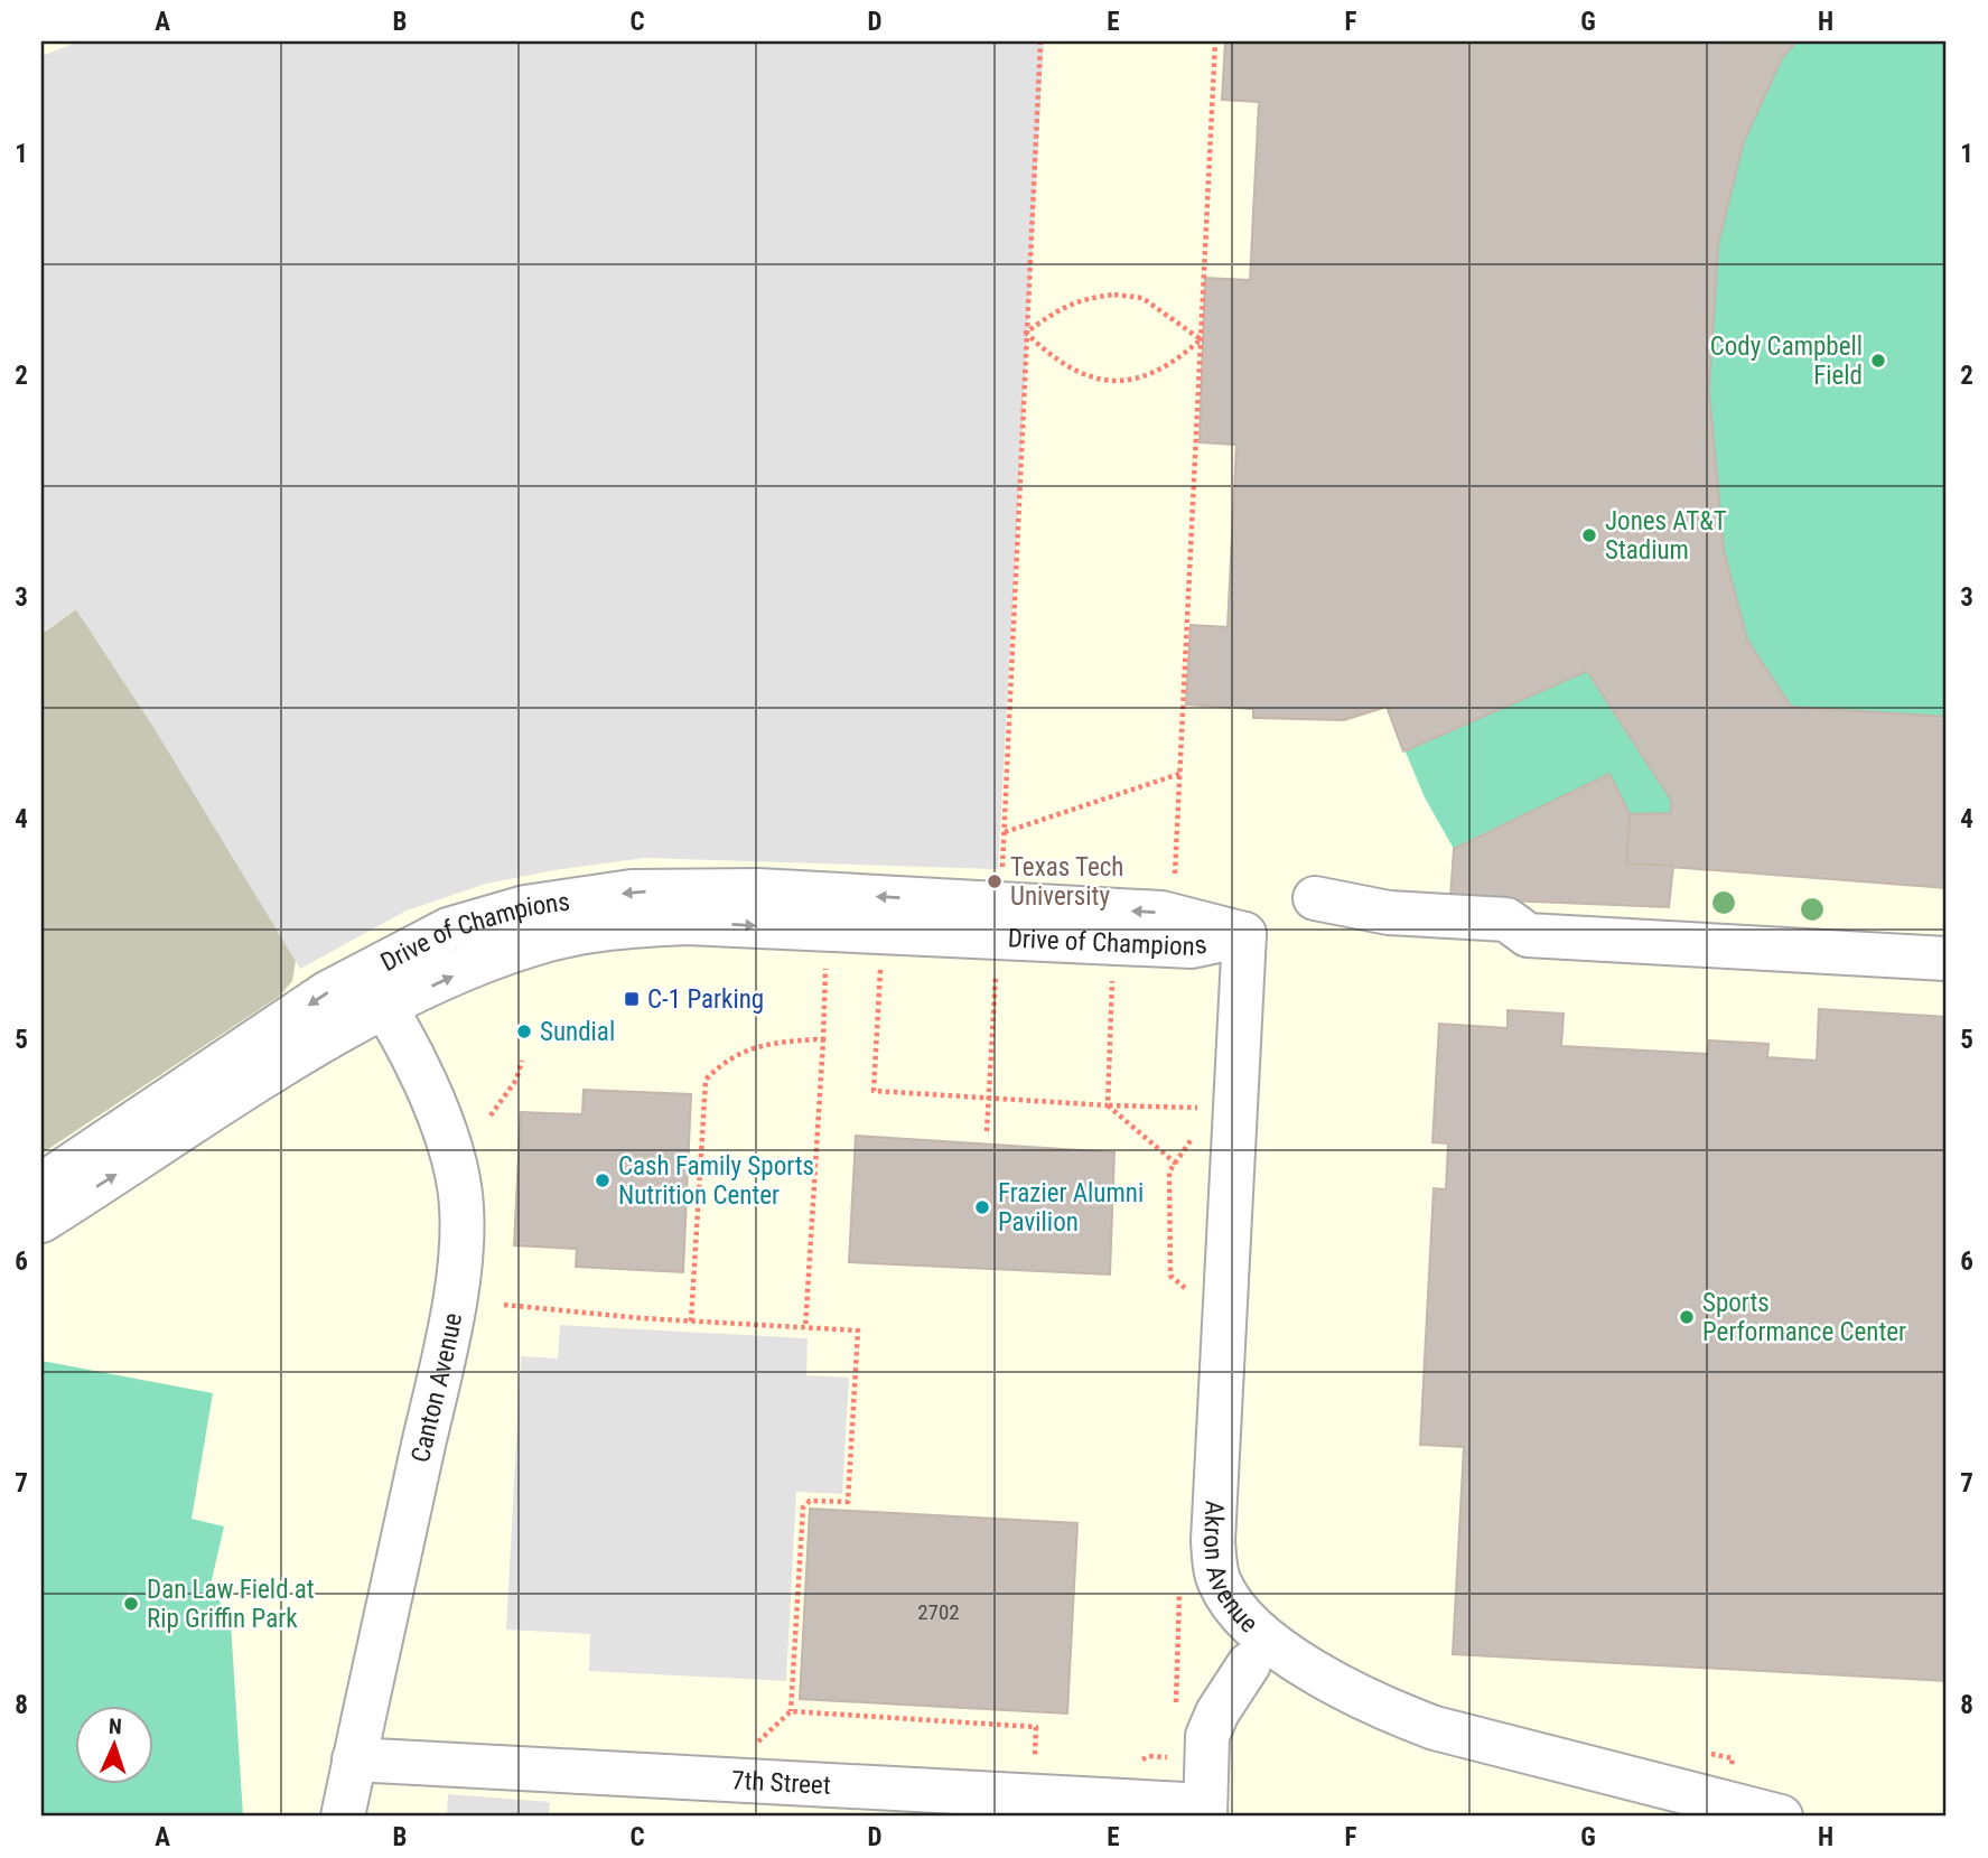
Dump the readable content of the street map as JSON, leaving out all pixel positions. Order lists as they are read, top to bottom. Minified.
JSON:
{"streets":{"street":["Drive of Champions","Canton Avenue","Akron Avenue","7th Street"]},"crossings":[["Drive of Champions","Canton Avenue"],["Drive of Champions","Akron Avenue"],["Canton Avenue","7th Street"]],"places":{"other":["Cody Campbell Field","Jones AT&T Stadium","Texas Tech University","Sundial","Cash Family Sports Nutrition Center","Frazier Alumni Pavilion","Sports Performance Center","Dan Law Field at Rip Griffin Park"],"transit":["C-1 Parking"]},"house_numbers":["2702"],"north":"top","grid":{"columns":["A","B","C","D","E","F","G","H"],"rows":["1","2","3","4","5","6","7","8"]}}
